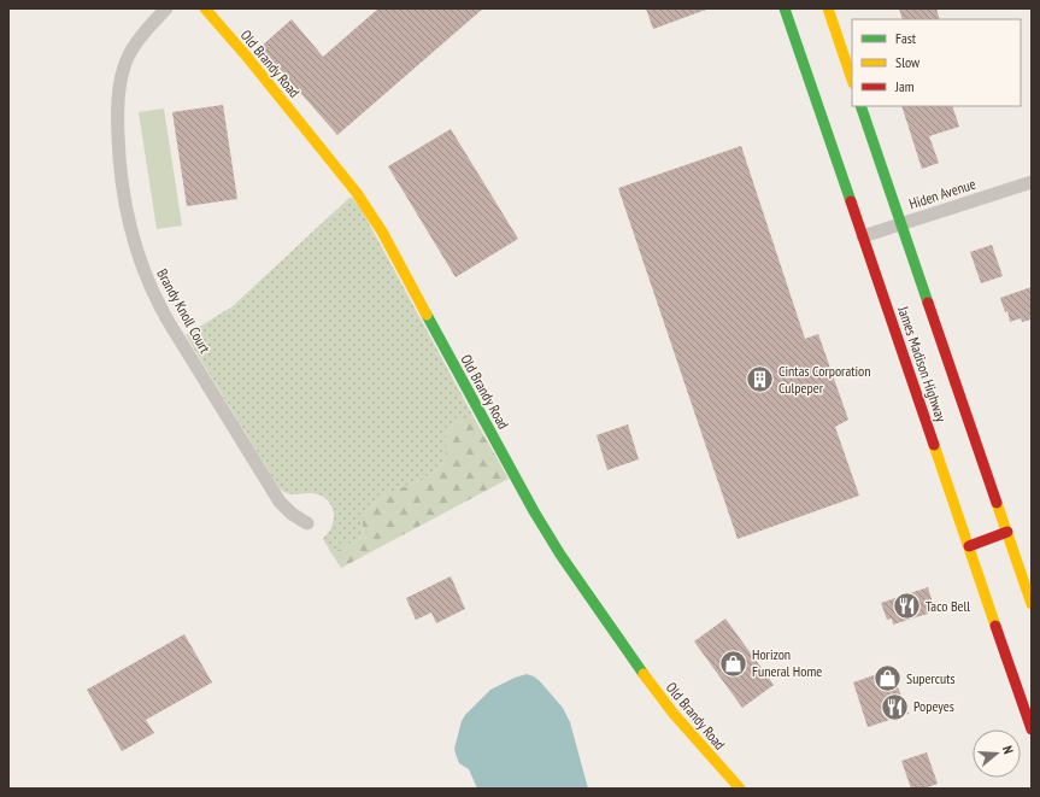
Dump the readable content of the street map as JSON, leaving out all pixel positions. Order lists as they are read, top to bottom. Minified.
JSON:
{"streets":{"main road":["Old Brandy Road","James Madison Highway"],"street":["Hiden Avenue","Brandy Knoll Court"]},"crossings":[["Hiden Avenue","James Madison Highway"]],"places":{"building":["Cintas Corporation Culpeper"],"restaurant":["Taco Bell","Popeyes"],"shop":["Horizon Funeral Home","Supercuts"]},"legend":["Fast","Slow","Jam"],"north":"right"}
